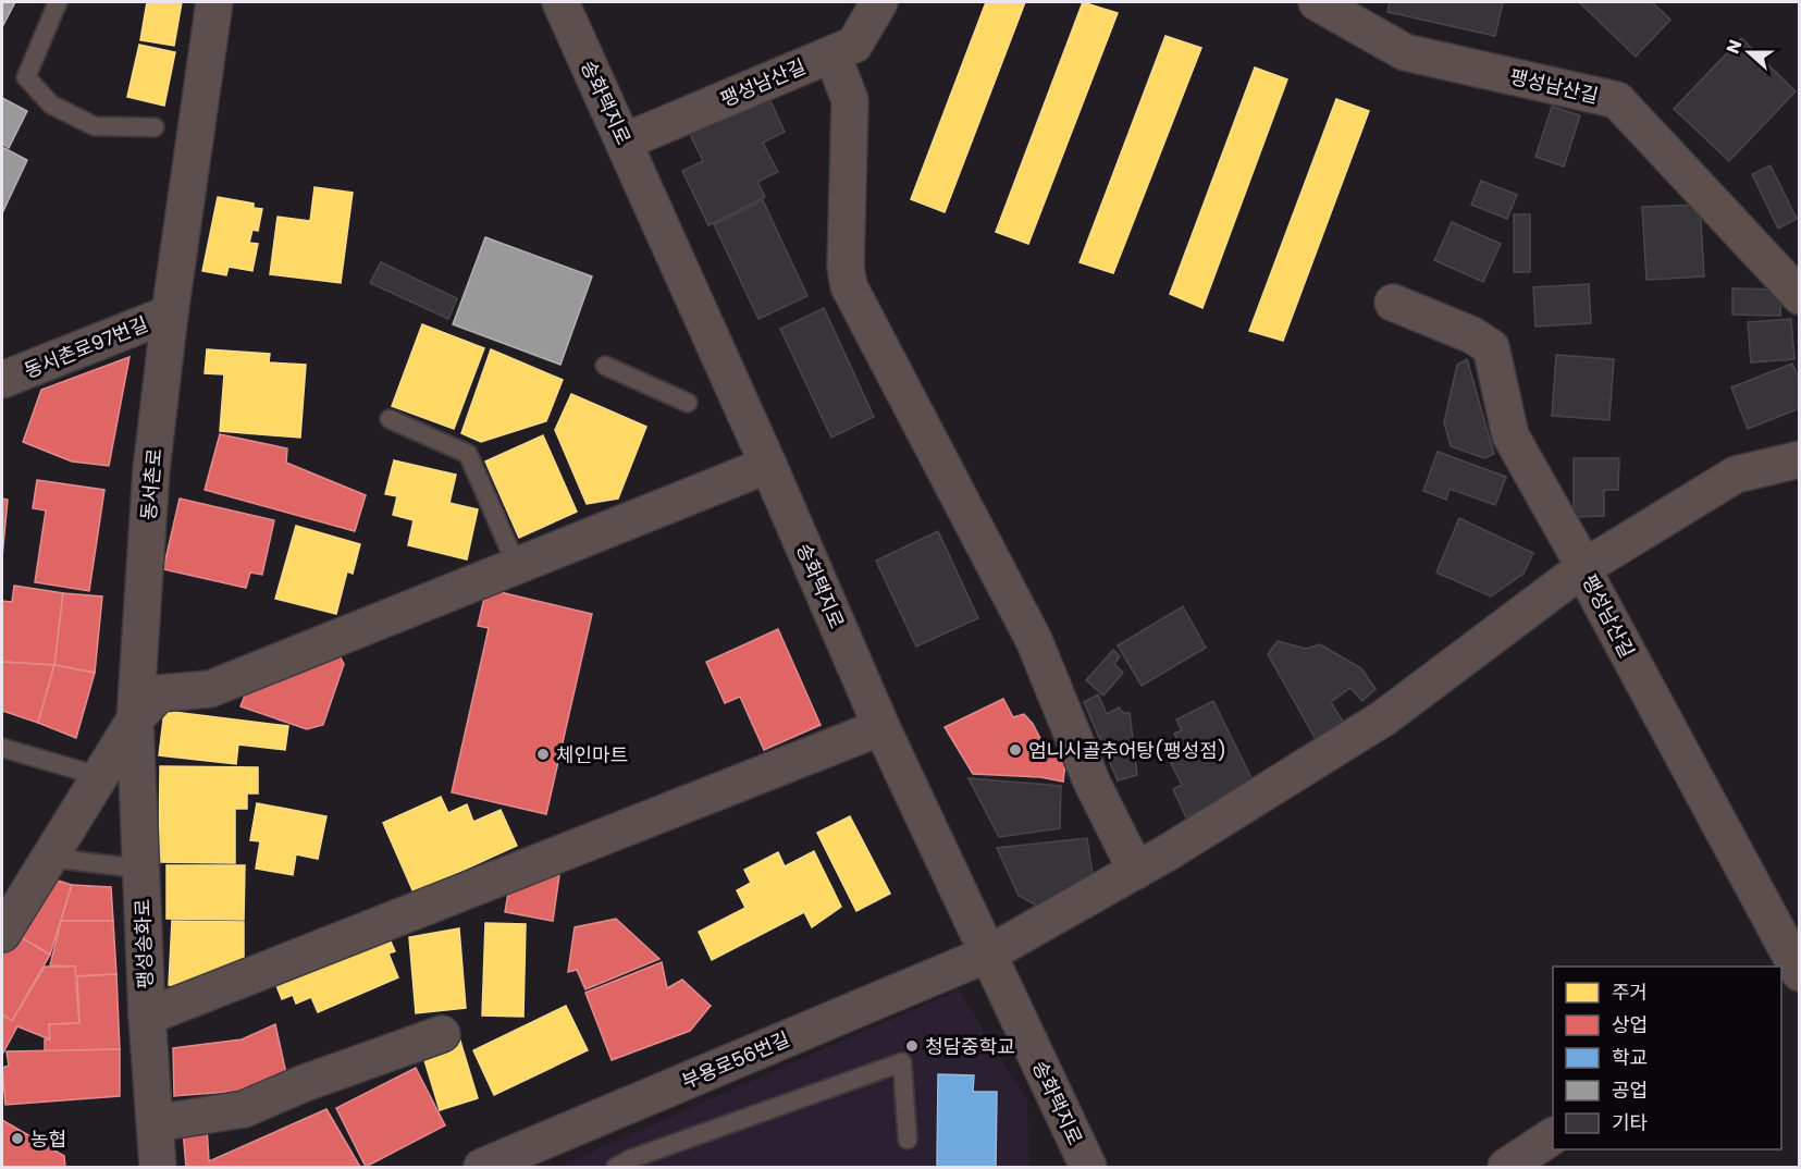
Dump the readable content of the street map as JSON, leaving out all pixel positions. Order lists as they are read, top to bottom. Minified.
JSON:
{"streets":{"street":["팽성남산길","송화택지로","동서촌로97번길","동서촌로","팽성송화로","부용로56번길"]},"crossings":[["팽성남산길","송화택지로"],["팽성남산길","부용로56번길"],["송화택지로","부용로56번길"],["동서촌로97번길","동서촌로"],["동서촌로","팽성송화로"]],"places":["엄니시골추어탕(팽성점)","체인마트","청담중학교","농협"],"legend":["주거","상업","학교","공업","기타"],"north":"left"}
